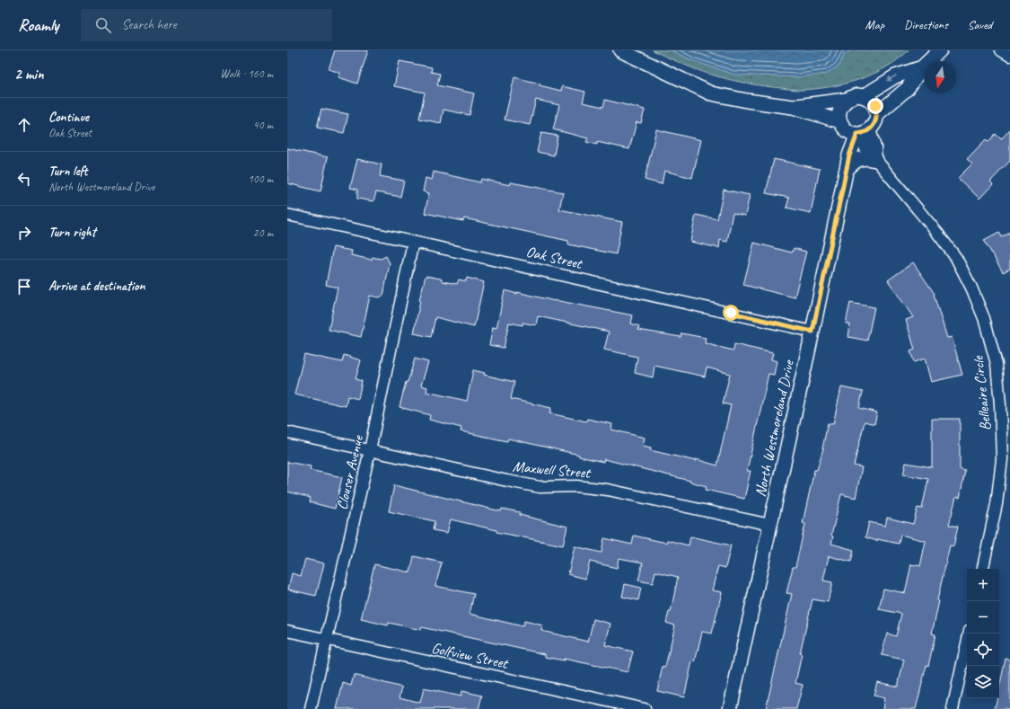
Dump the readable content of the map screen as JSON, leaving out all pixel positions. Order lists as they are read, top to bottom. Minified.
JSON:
{"streets":{"street":["Oak Street","Belleaire Circle","North Westmoreland Drive","Maxwell Street","Clouser Avenue","Golfview Street"]},"crossings":[["Oak Street","North Westmoreland Drive"],["Oak Street","Clouser Avenue"],["North Westmoreland Drive","Maxwell Street"],["Maxwell Street","Clouser Avenue"],["Clouser Avenue","Golfview Street"]],"north":"bottom","page":{"header":"Roamly","search":"Search here","nav":["Map","Directions","Saved"],"heading":["2 min","Walk · 160 m"],"list":[["Continue","Oak Street","40 m"],["Turn left","North Westmoreland Drive","100 m"],["Turn right","20 m"],"Arrive at destination"],"map_buttons":["+","−"]}}
